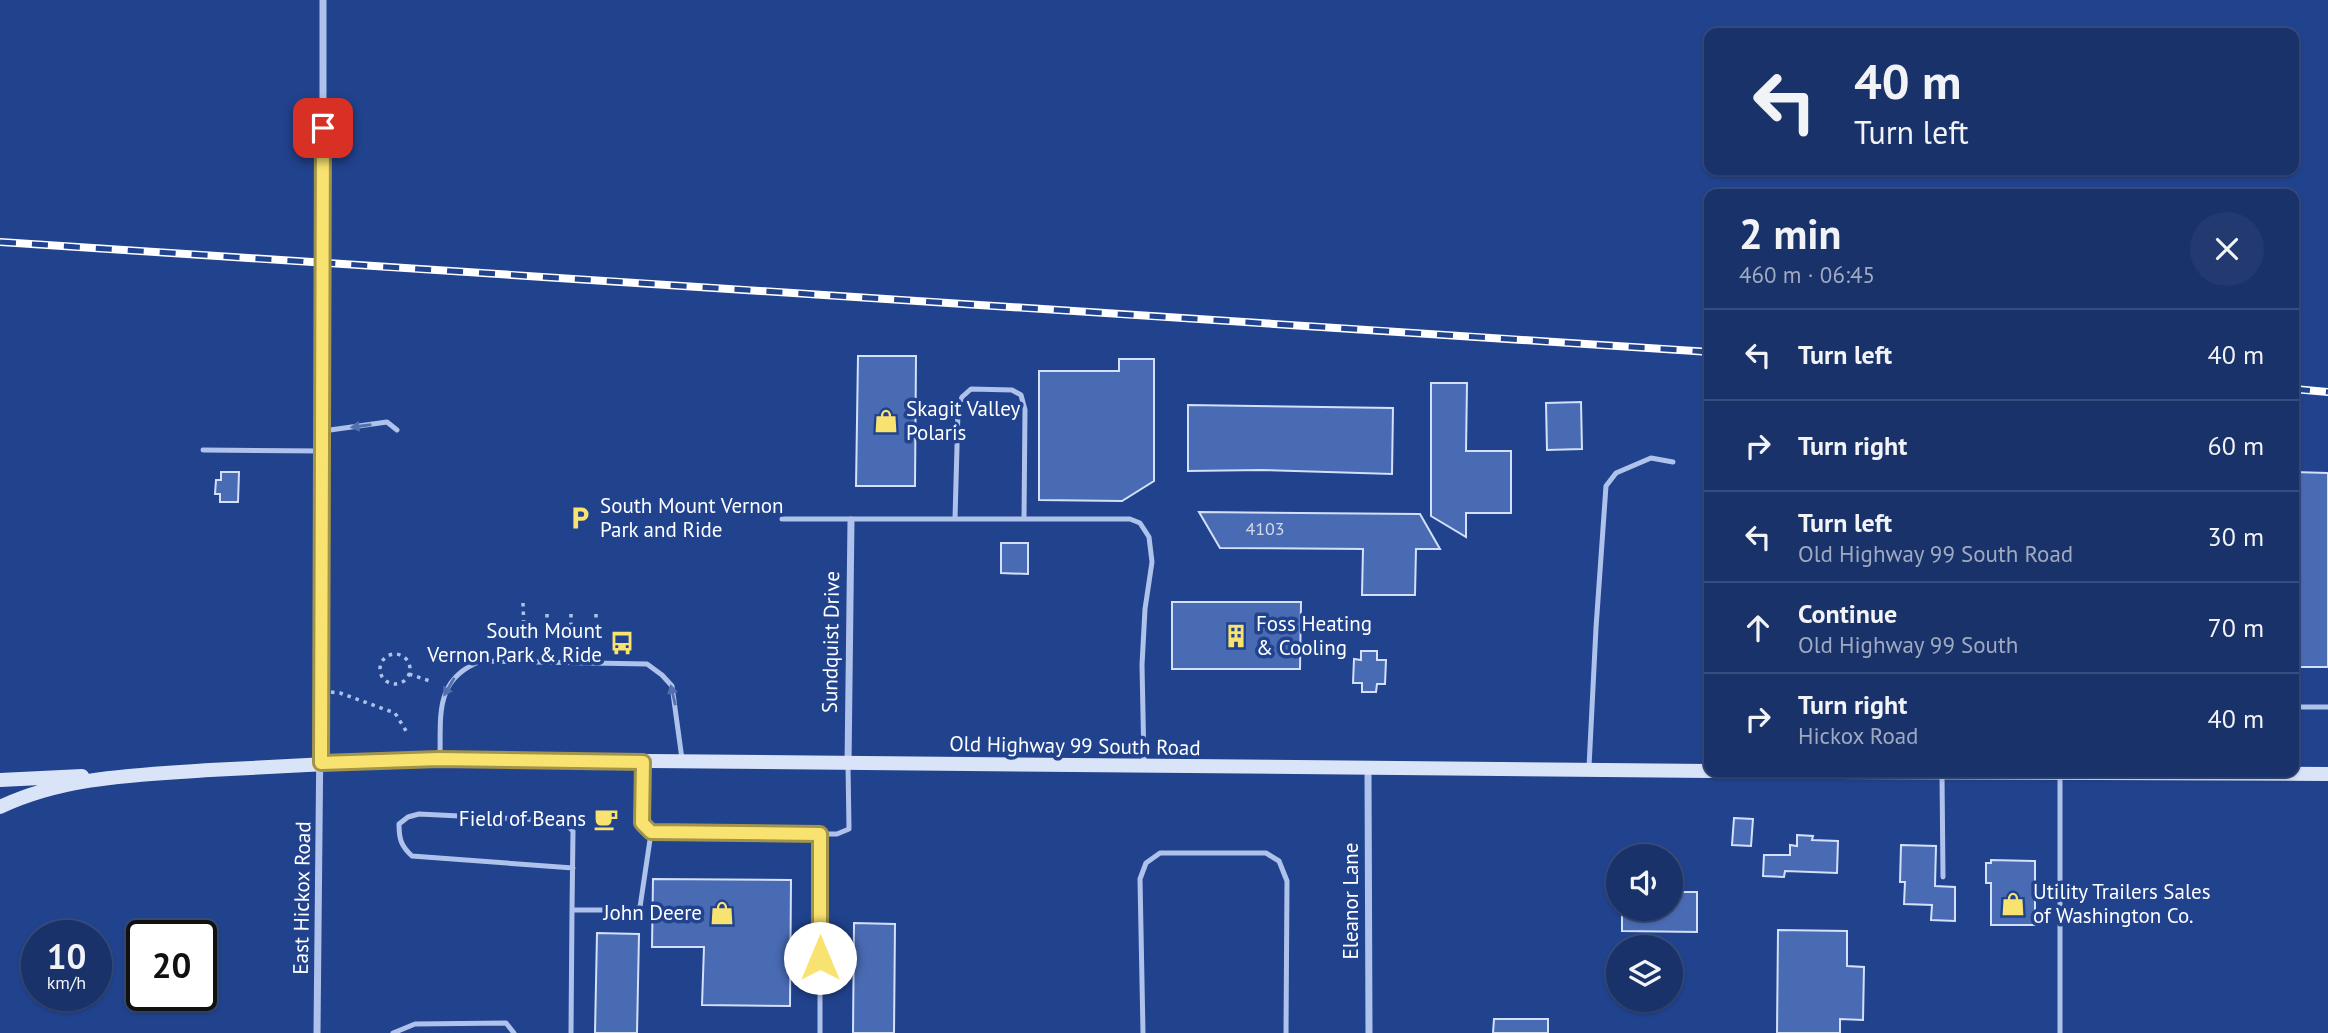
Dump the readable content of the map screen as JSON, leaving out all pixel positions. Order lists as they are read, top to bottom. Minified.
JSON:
{"streets":{"street":["Sundquist Drive","Old Highway 99 South Road","East Hickox Road","Eleanor Lane"]},"crossings":[["Sundquist Drive","Old Highway 99 South Road"],["Old Highway 99 South Road","East Hickox Road"],["Old Highway 99 South Road","Eleanor Lane"]],"places":{"shop":["Skagit Valley Polaris","Utility Trailers Sales of Washington Co.","John Deere"],"parking":["South Mount Vernon Park and Ride"],"building":["Foss Heating & Cooling"],"bus stop":["South Mount Vernon Park & Ride"],"cafe":["Field of Beans"]},"house_numbers":["4103"],"page":{"turn":["40 m","Turn left"],"heading":["2 min","460 m · 06:45"],"list":[{"name":"Turn left","value":"40 m"},{"name":"Turn right","value":"60 m"},{"name":"Turn left","note":"Old Highway 99 South Road","value":"30 m"},{"name":"Continue","note":"Old Highway 99 South","value":"70 m"},{"name":"Turn right","note":"Hickox Road","value":"40 m"}],"speed":"10 km/h","limit":"20"}}
